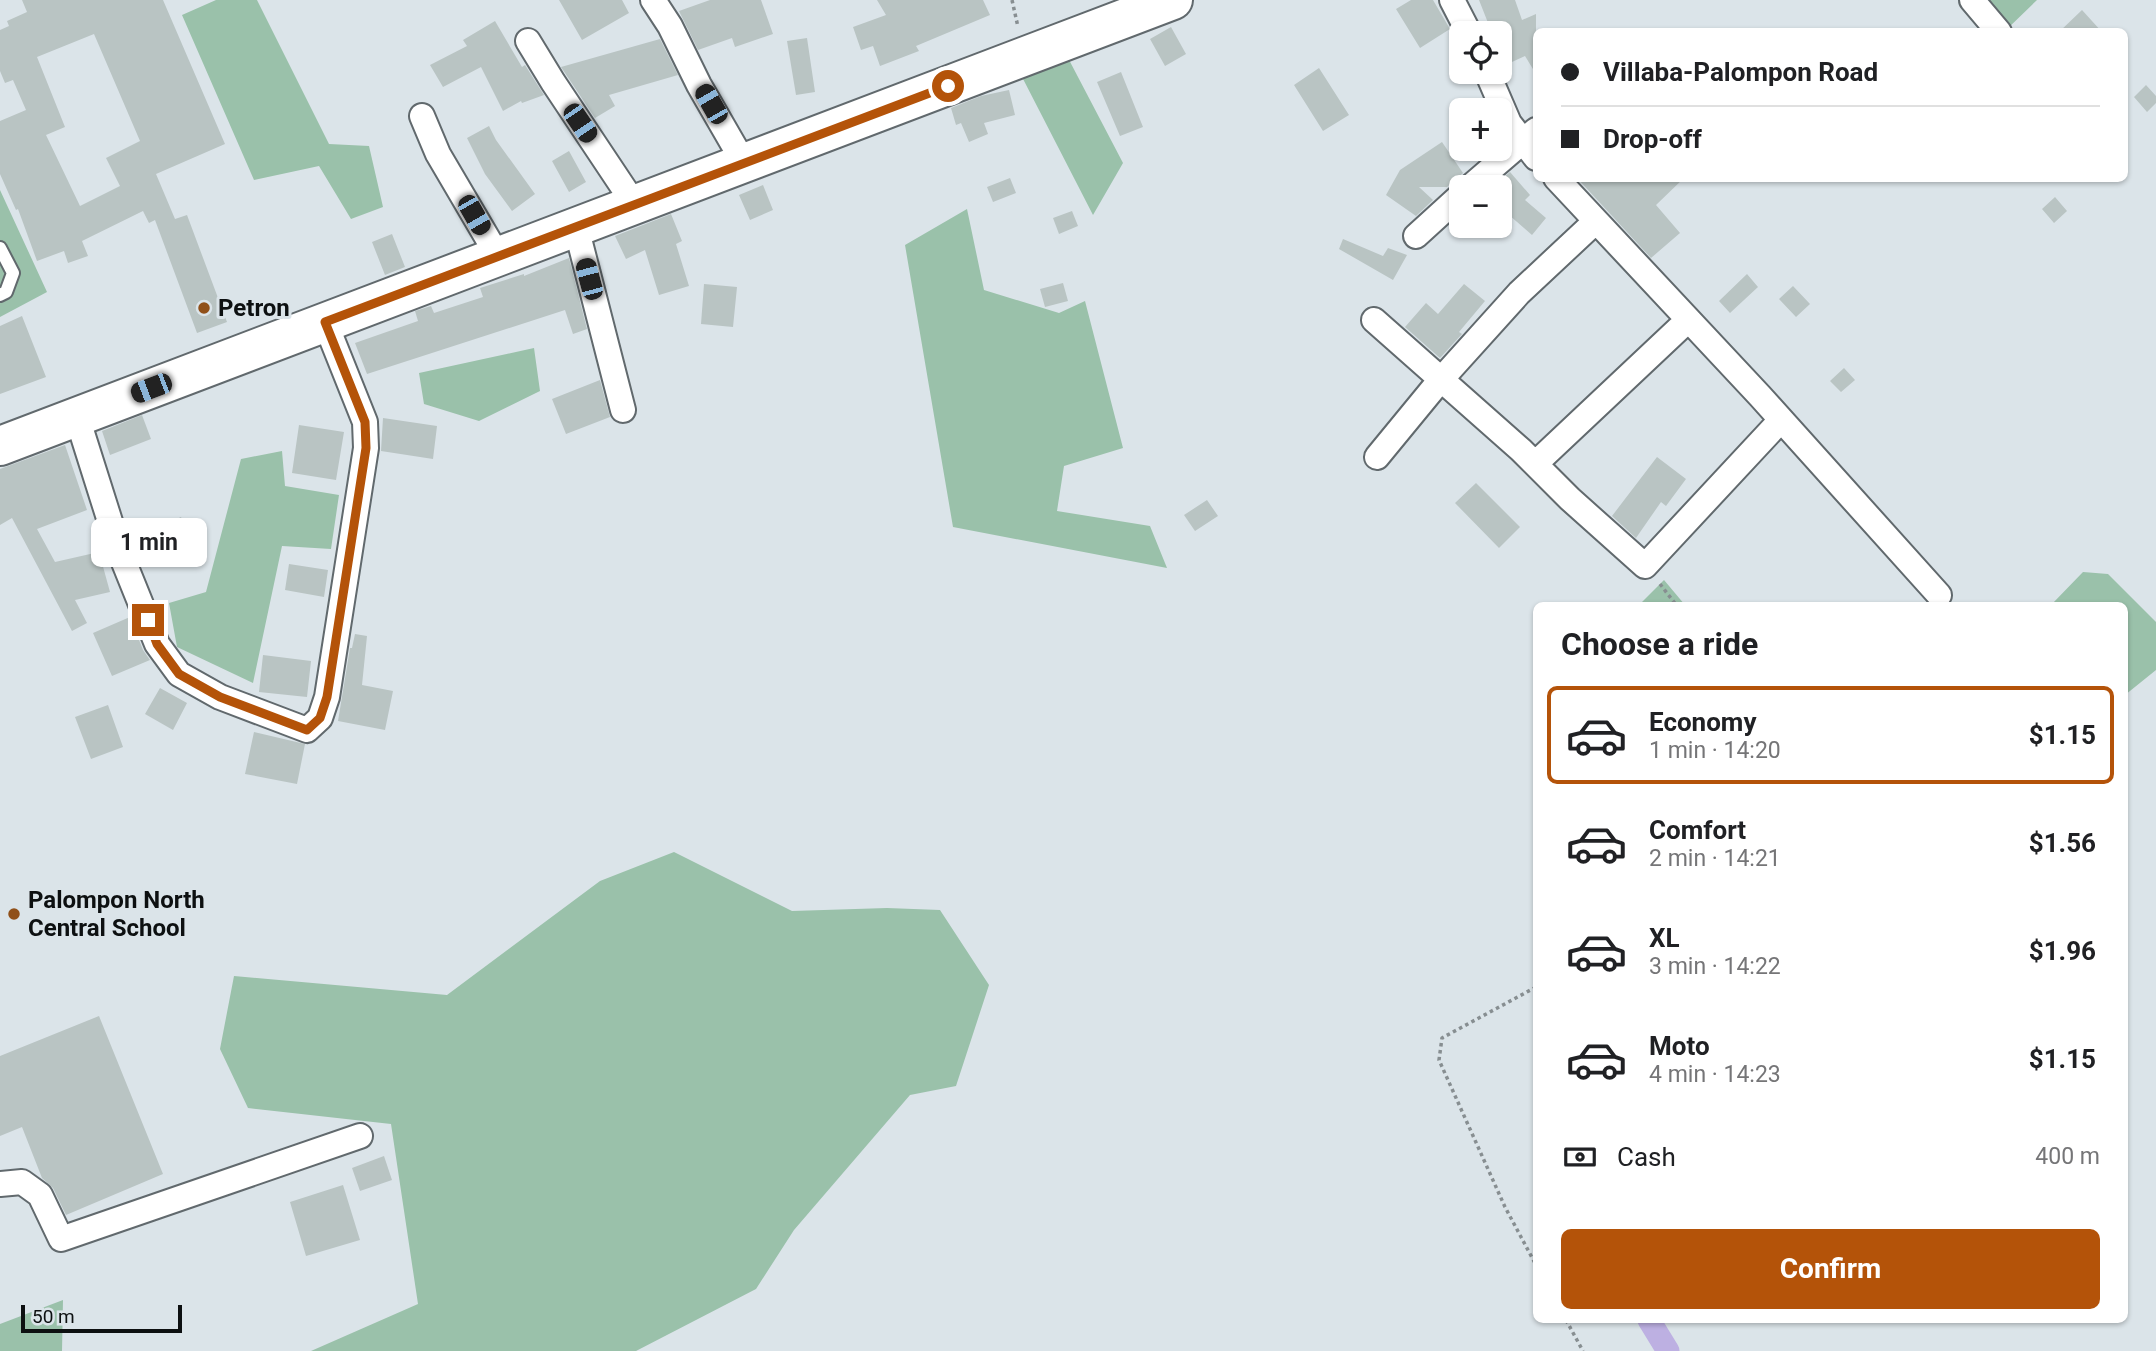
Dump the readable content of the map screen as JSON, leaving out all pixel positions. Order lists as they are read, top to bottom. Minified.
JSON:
{"places":["Petron","Palompon North Central School"],"scale_bar":"50 m","page":{"map_buttons":["+","−"],"banner":["Villaba-Palompon Road","Drop-off"],"bubble":"1 min","heading":"Choose a ride","list":[{"name":"Economy","note":"1 min · 14:20","value":"$1.15"},{"name":"Comfort","note":"2 min · 14:21","value":"$1.56"},{"name":"XL","note":"3 min · 14:22","value":"$1.96"},{"name":"Moto","note":"4 min · 14:23","value":"$1.15"}],"pay":["Cash","400 m"],"buttons":"Confirm","scale":"50 m"}}
